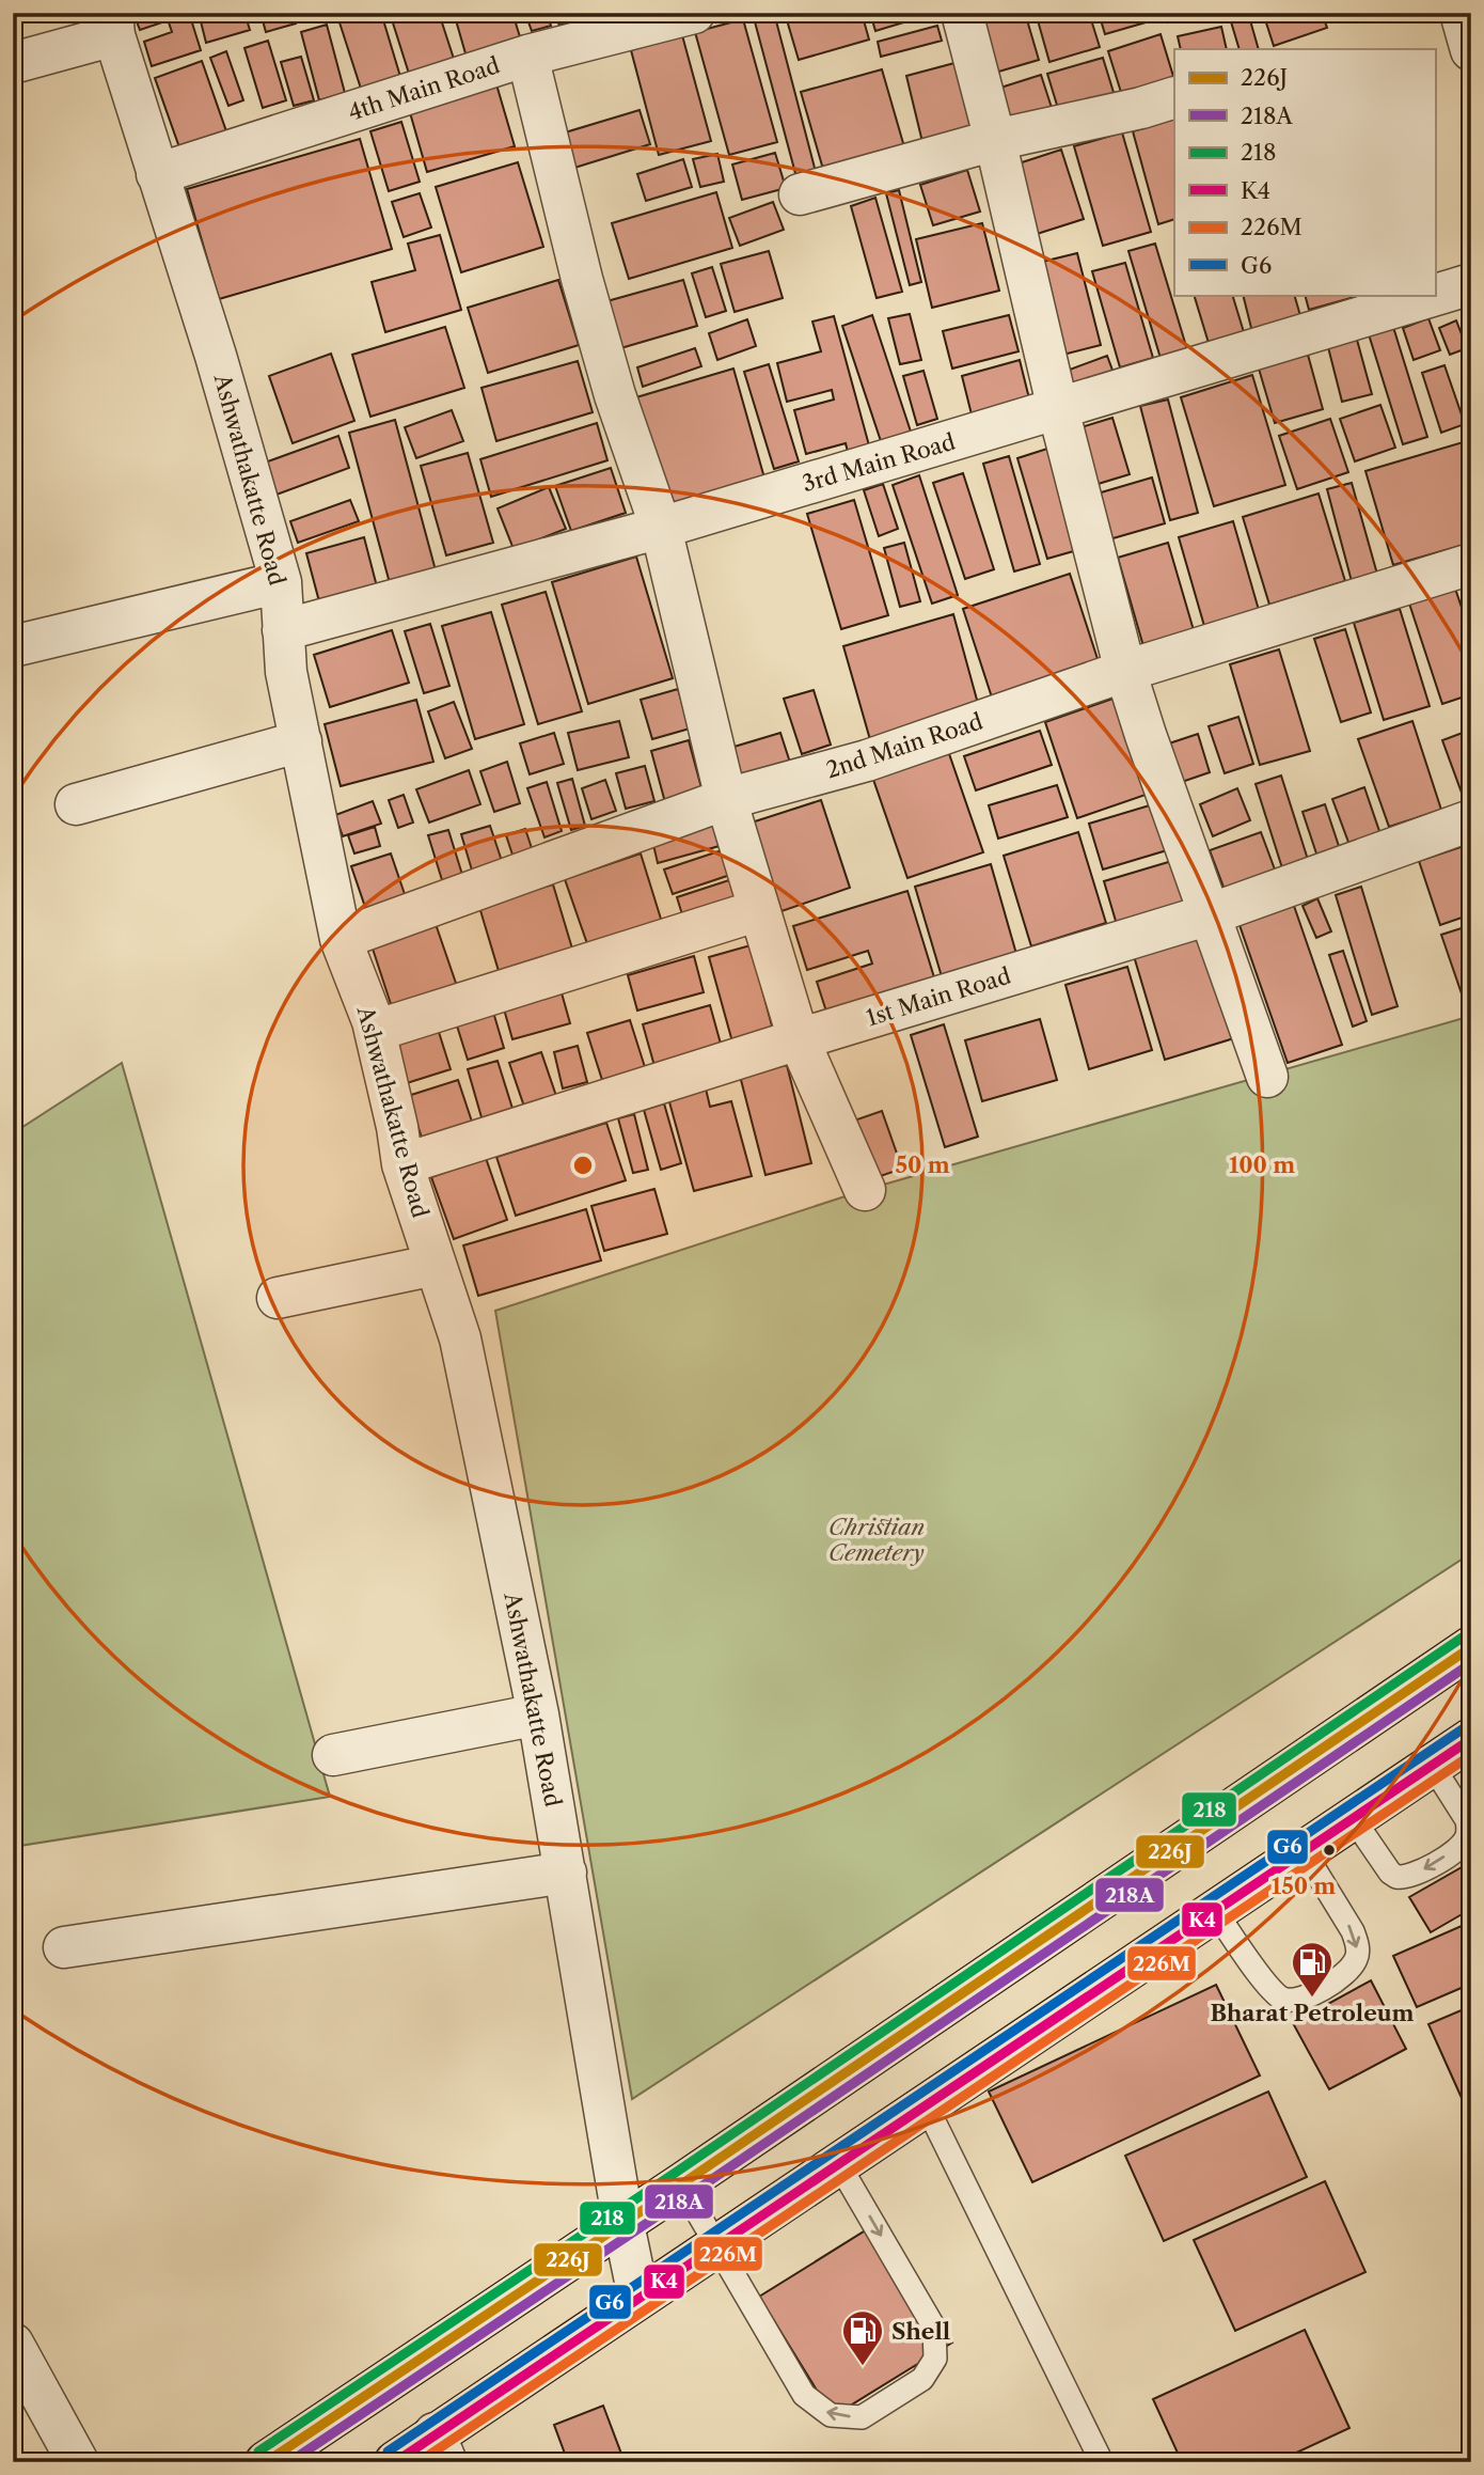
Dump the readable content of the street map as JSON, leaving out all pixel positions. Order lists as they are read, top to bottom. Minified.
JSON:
{"streets":{"street":["4th Main Road","3rd Main Road","Ashwathakatte Road","2nd Main Road","1st Main Road"]},"crossings":[["4th Main Road","Ashwathakatte Road"],["3rd Main Road","Ashwathakatte Road"],["Ashwathakatte Road","2nd Main Road"],["Ashwathakatte Road","1st Main Road"]],"parks":["Christian Cemetery"],"places":{"fuel station":["Bharat Petroleum","Shell"]},"lines":["transit line 218","transit line 226J","transit line 218A","transit line G6","transit line K4","transit line 226M"],"legend":["226J","218A","218","K4","226M","G6"],"rings":["50 m","100 m","150 m"]}
